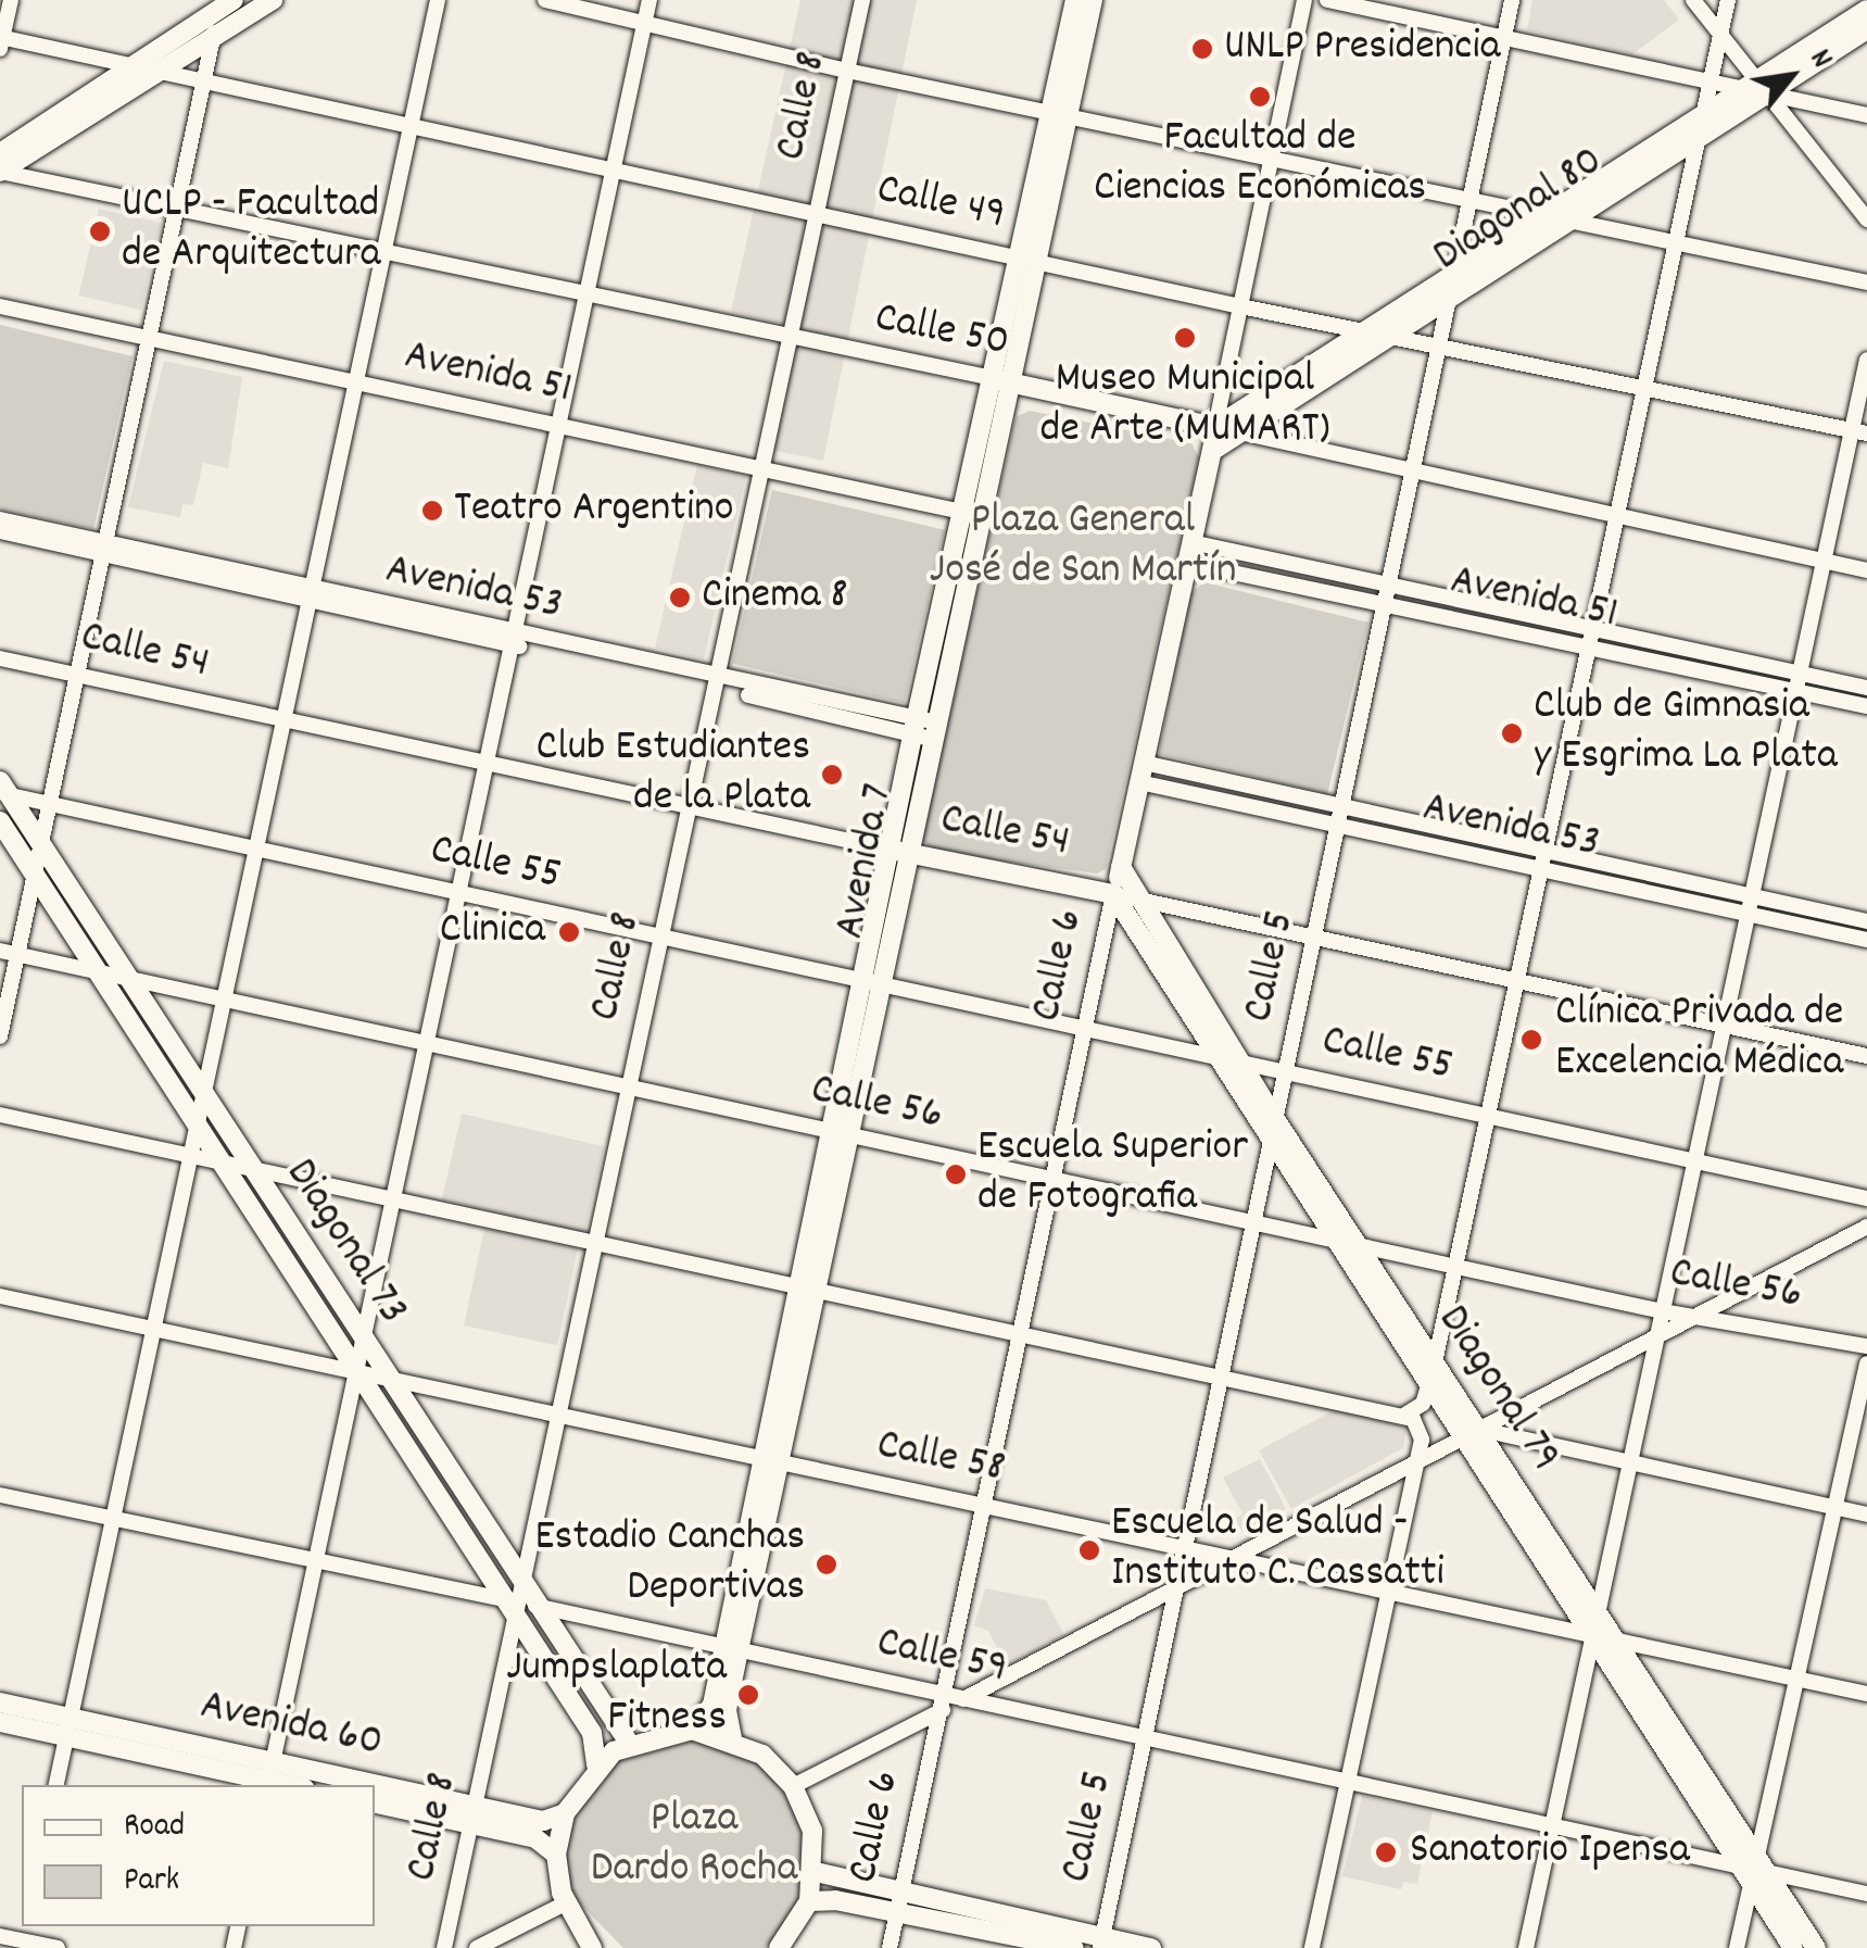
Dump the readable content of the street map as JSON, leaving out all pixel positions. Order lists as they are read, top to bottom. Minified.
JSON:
{"streets":{"main road":["Diagonal 80","Calle 50","Calle 54","Avenida 7","Calle 6","Diagonal 73","Diagonal 79","Avenida 60"],"street":["Calle 8","Calle 49","Avenida 51","Avenida 53","Calle 55","Calle 5","Calle 56","Calle 58","Calle 59"]},"crossings":[["Calle 8","Calle 49"],["Calle 8","Calle 50"],["Calle 8","Avenida 51"],["Calle 8","Avenida 53"],["Calle 8","Calle 54"],["Calle 8","Calle 55"],["Calle 8","Calle 56"],["Calle 8","Diagonal 73"],["Calle 8","Calle 58"],["Calle 8","Calle 59"],["Calle 8","Avenida 60"],["Calle 49","Diagonal 80"],["Calle 49","Avenida 7"],["Calle 49","Calle 6"],["Calle 49","Calle 5"],["Diagonal 80","Calle 50"],["Diagonal 80","Calle 6"],["Diagonal 80","Calle 5"],["Calle 50","Avenida 7"],["Calle 50","Calle 6"],["Calle 50","Calle 5"],["Avenida 51","Avenida 7"],["Avenida 51","Calle 6"],["Avenida 51","Calle 5"],["Avenida 53","Avenida 7"],["Avenida 53","Calle 6"],["Avenida 53","Calle 5"],["Calle 54","Avenida 7"],["Calle 54","Calle 6"],["Calle 54","Calle 5"],["Calle 54","Diagonal 79"],["Avenida 7","Calle 55"],["Avenida 7","Calle 56"],["Avenida 7","Calle 58"],["Avenida 7","Calle 59"],["Calle 55","Calle 6"],["Calle 55","Calle 5"],["Calle 55","Diagonal 73"],["Calle 55","Diagonal 79"],["Calle 6","Calle 56"],["Calle 6","Diagonal 79"],["Calle 6","Calle 58"],["Calle 6","Calle 59"],["Calle 5","Calle 56"],["Calle 5","Diagonal 79"],["Calle 5","Calle 58"],["Calle 5","Calle 59"],["Calle 56","Diagonal 73"],["Calle 56","Diagonal 79"],["Diagonal 73","Calle 58"],["Diagonal 73","Calle 59"],["Diagonal 79","Calle 58"],["Diagonal 79","Calle 59"]],"parks":["Plaza General José de San Martín","Plaza Dardo Rocha"],"places":["UNLP Presidencia","Facultad de Ciencias Económicas","UCLP - Facultad de Arquitectura","Museo Municipal de Arte (MUMART)","Teatro Argentino","Cinema 8","Club de Gimnasia y Esgrima La Plata","Club Estudiantes de la Plata","Clinica","Clínica Privada de Excelencia Médica","Escuela Superior de Fotografia","Escuela de Salud - Instituto C. Cassatti","Estadio Canchas Deportivas","Jumpslaplata Fitness","Sanatorio Ipensa"],"legend":["Road","Park"],"north":"top right"}
